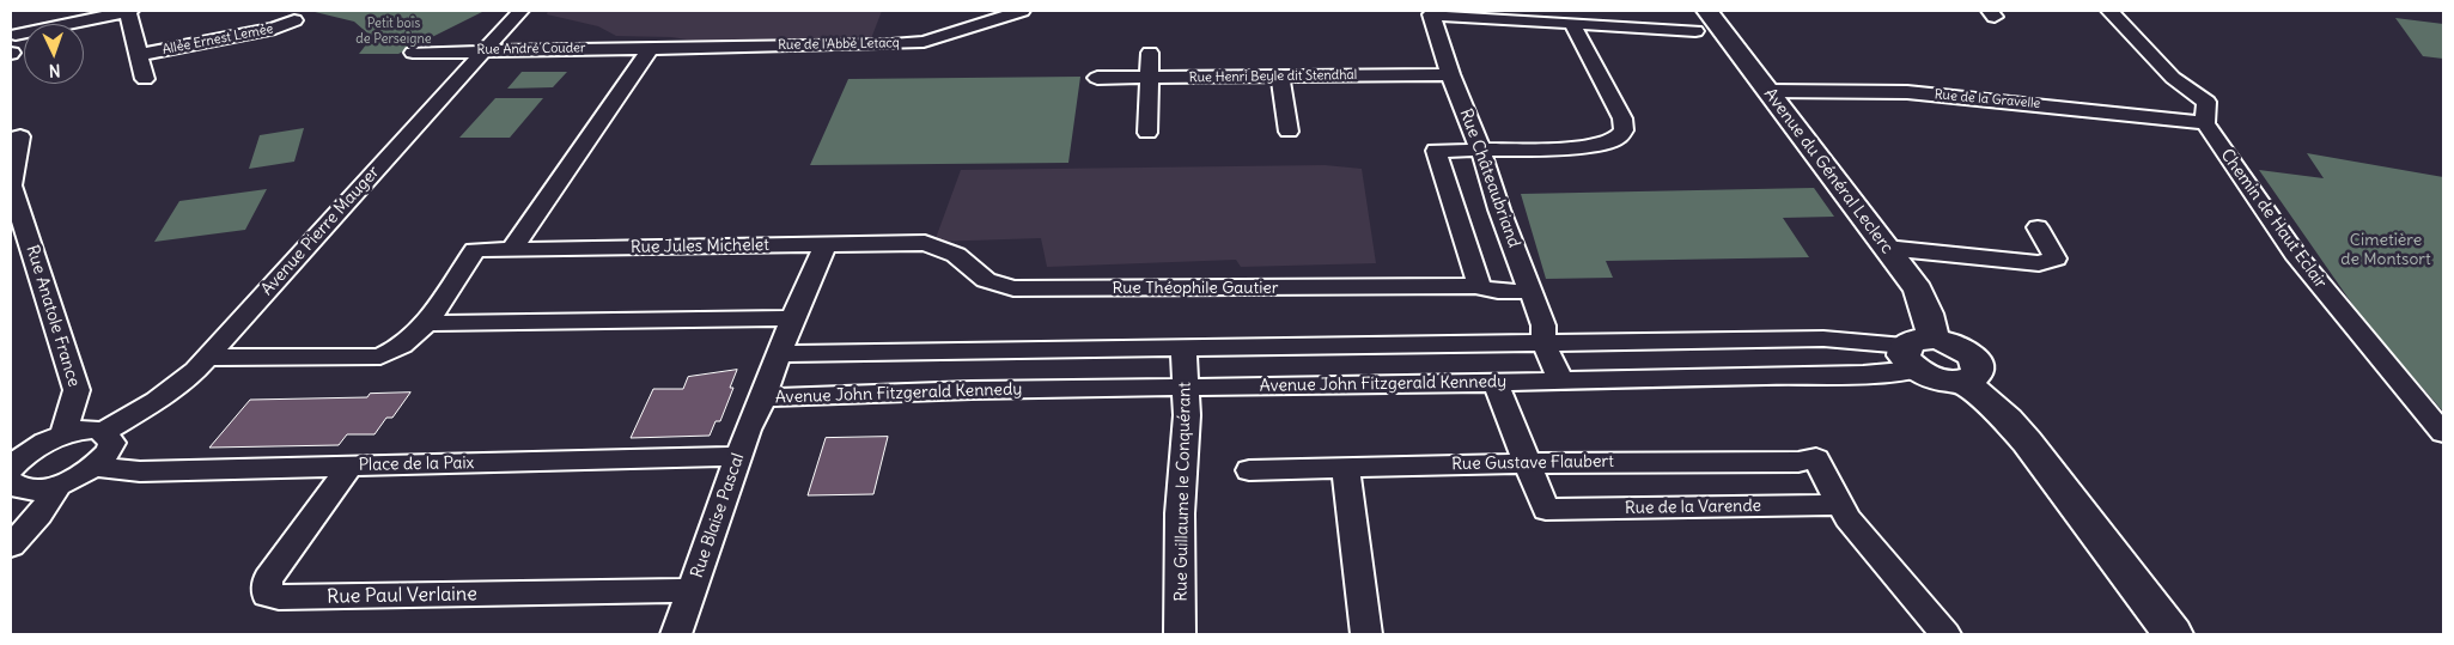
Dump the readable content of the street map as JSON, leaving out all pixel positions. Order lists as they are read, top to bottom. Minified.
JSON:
{"streets":{"main road":["Avenue du Général Leclerc"],"street":["Allée Ernest Lemée","Rue de l'Abbé Letacq","Rue André Couder","Rue Henri Beyle dit Stendhal","Rue de la Gravelle","Rue Châteaubriand","Chemin de Haut Eclair","Avenue Pierre Mauger","Rue Jules Michelet","Rue Théophile Gautier","Rue Anatole France","Avenue John Fitzgerald Kennedy","Rue Gustave Flaubert","Place de la Paix","Rue Guillaume le Conquérant","Rue de la Varende","Rue Blaise Pascal","Rue Paul Verlaine"]},"crossings":[["Rue de l'Abbé Letacq","Rue André Couder"],["Rue André Couder","Avenue Pierre Mauger"],["Rue Henri Beyle dit Stendhal","Rue Châteaubriand"],["Rue de la Gravelle","Avenue du Général Leclerc"],["Rue de la Gravelle","Chemin de Haut Eclair"],["Avenue du Général Leclerc","Avenue John Fitzgerald Kennedy"],["Rue Châteaubriand","Rue Théophile Gautier"],["Rue Châteaubriand","Avenue John Fitzgerald Kennedy"],["Rue Jules Michelet","Rue Théophile Gautier"],["Rue Jules Michelet","Avenue John Fitzgerald Kennedy"],["Avenue John Fitzgerald Kennedy","Rue Guillaume le Conquérant"],["Avenue John Fitzgerald Kennedy","Rue Blaise Pascal"],["Rue Gustave Flaubert","Rue de la Varende"],["Place de la Paix","Rue Blaise Pascal"],["Place de la Paix","Rue Paul Verlaine"],["Rue Blaise Pascal","Rue Paul Verlaine"]],"parks":["Petit bois de Perseigne","Cimetière de Montsort"],"north":"bottom"}
